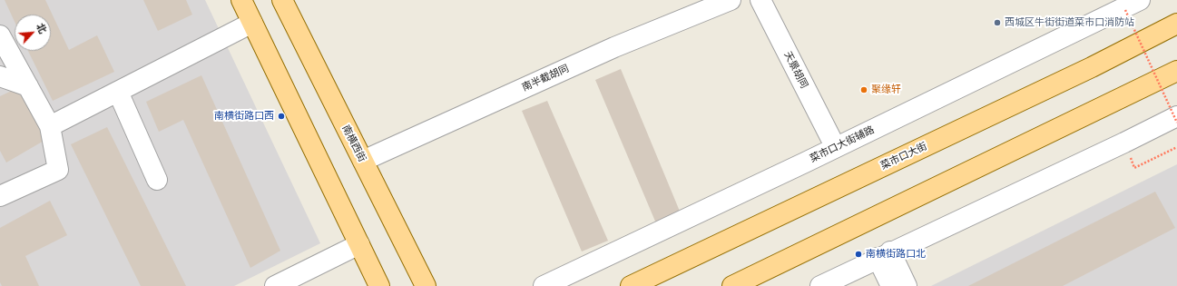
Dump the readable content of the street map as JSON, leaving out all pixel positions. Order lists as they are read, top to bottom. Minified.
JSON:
{"streets":{"main road":["南横西街","菜市口大街"],"street":["天景胡同","南半截胡同","菜市口大街辅路"]},"crossings":[["南半截胡同","南横西街"]],"places":["西城区牛街街道菜市口消防站","聚缘轩","南横街路口西","南横街路口北"],"north":"top right"}
